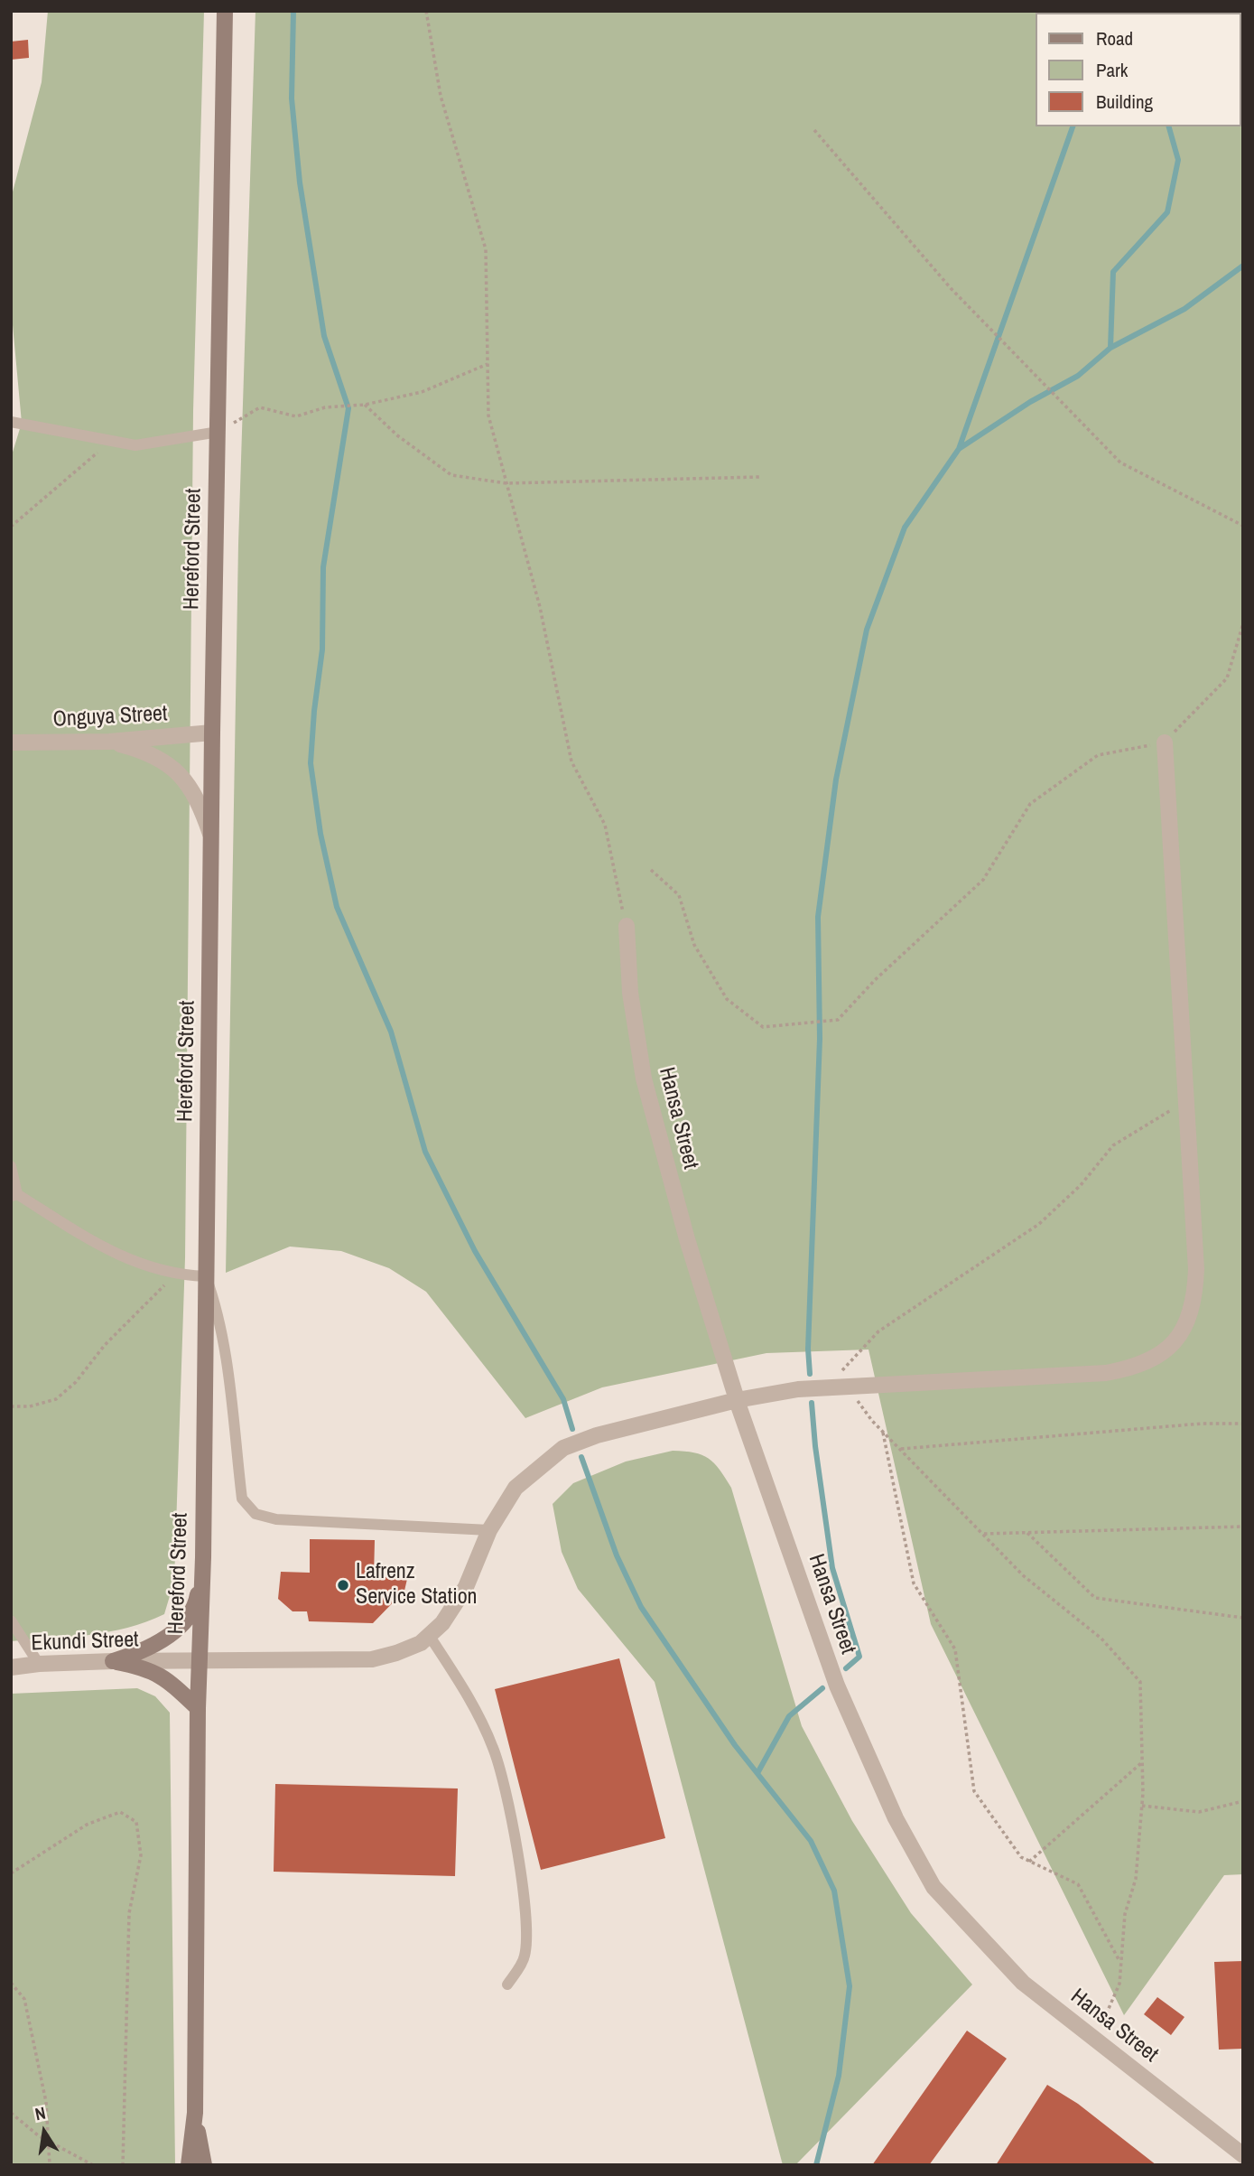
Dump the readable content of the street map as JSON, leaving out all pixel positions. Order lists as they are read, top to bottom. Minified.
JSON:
{"streets":{"main road":["Hereford Street"],"street":["Onguya Street","Hansa Street","Ekundi Street"]},"crossings":[["Hereford Street","Onguya Street"],["Hereford Street","Ekundi Street"],["Hansa Street","Ekundi Street"]],"places":["Lafrenz Service Station"],"legend":["Road","Park","Building"],"north":"top"}
